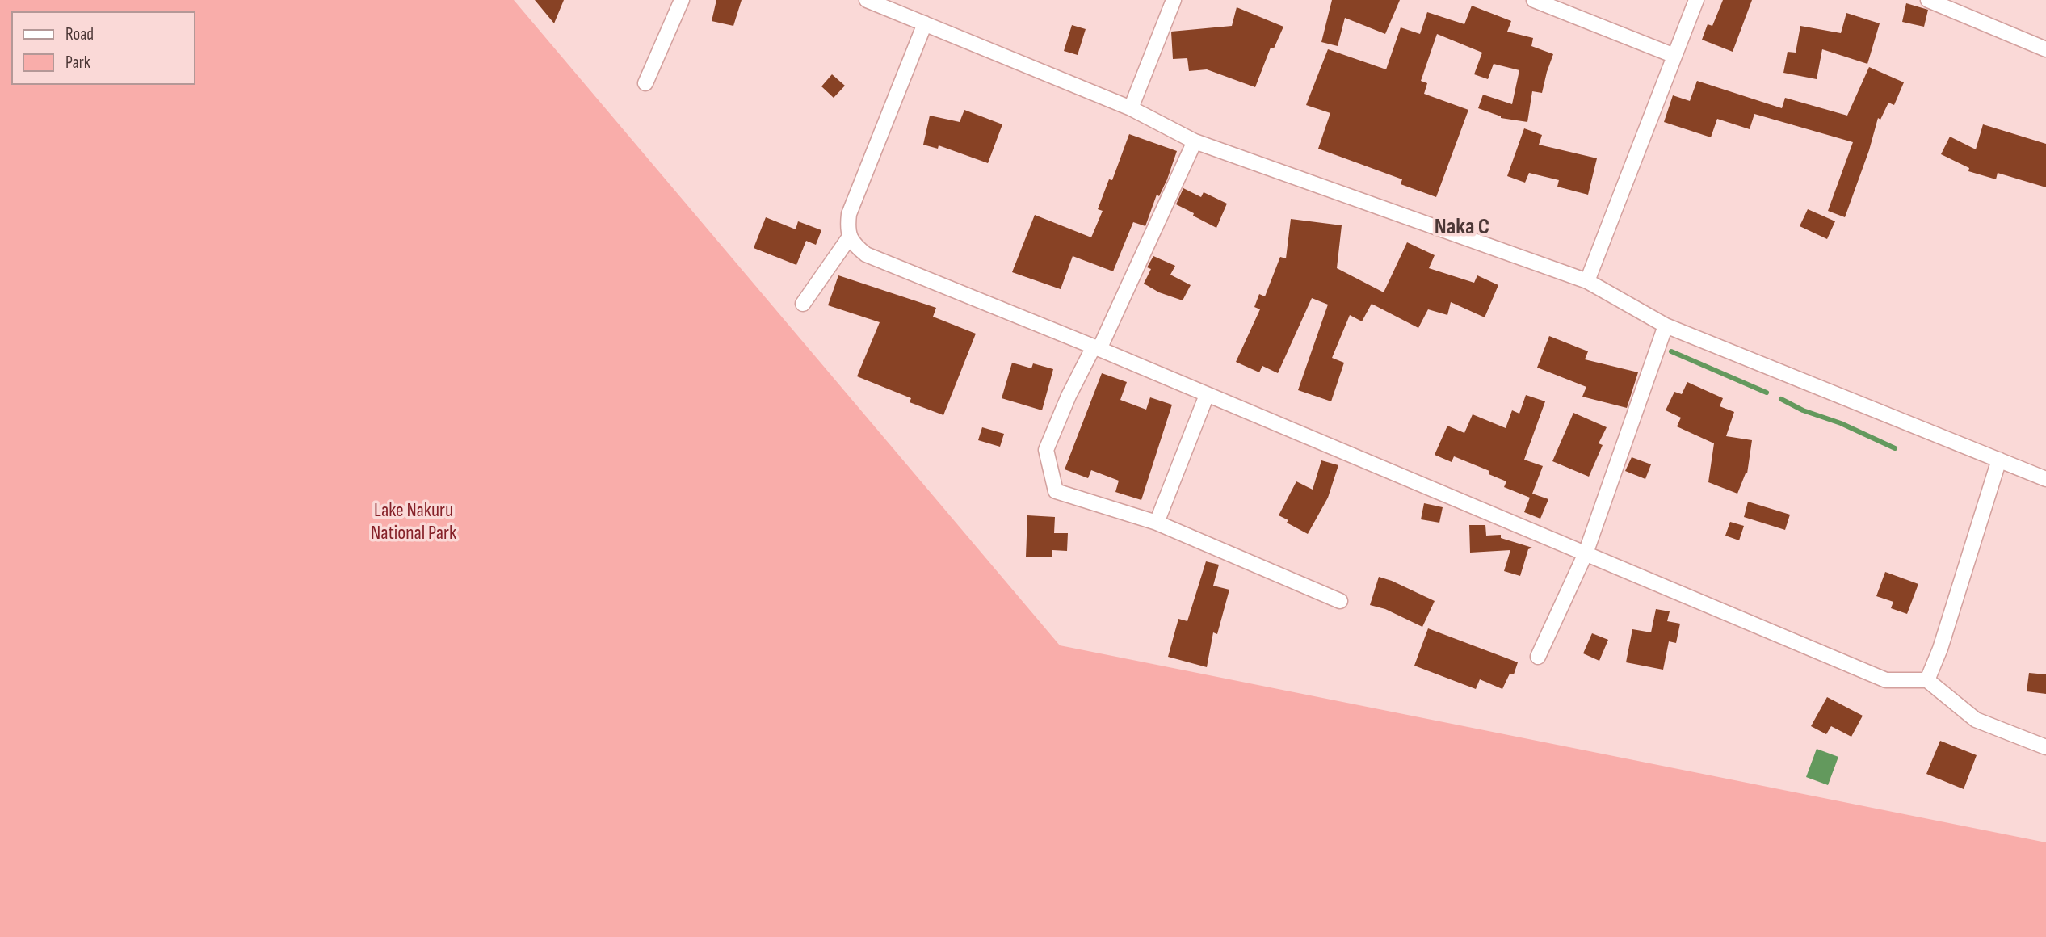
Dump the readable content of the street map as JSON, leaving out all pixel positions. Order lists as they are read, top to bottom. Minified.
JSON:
{"districts":["Naka C"],"parks":["Lake Nakuru National Park"],"legend":["Road","Park"]}
